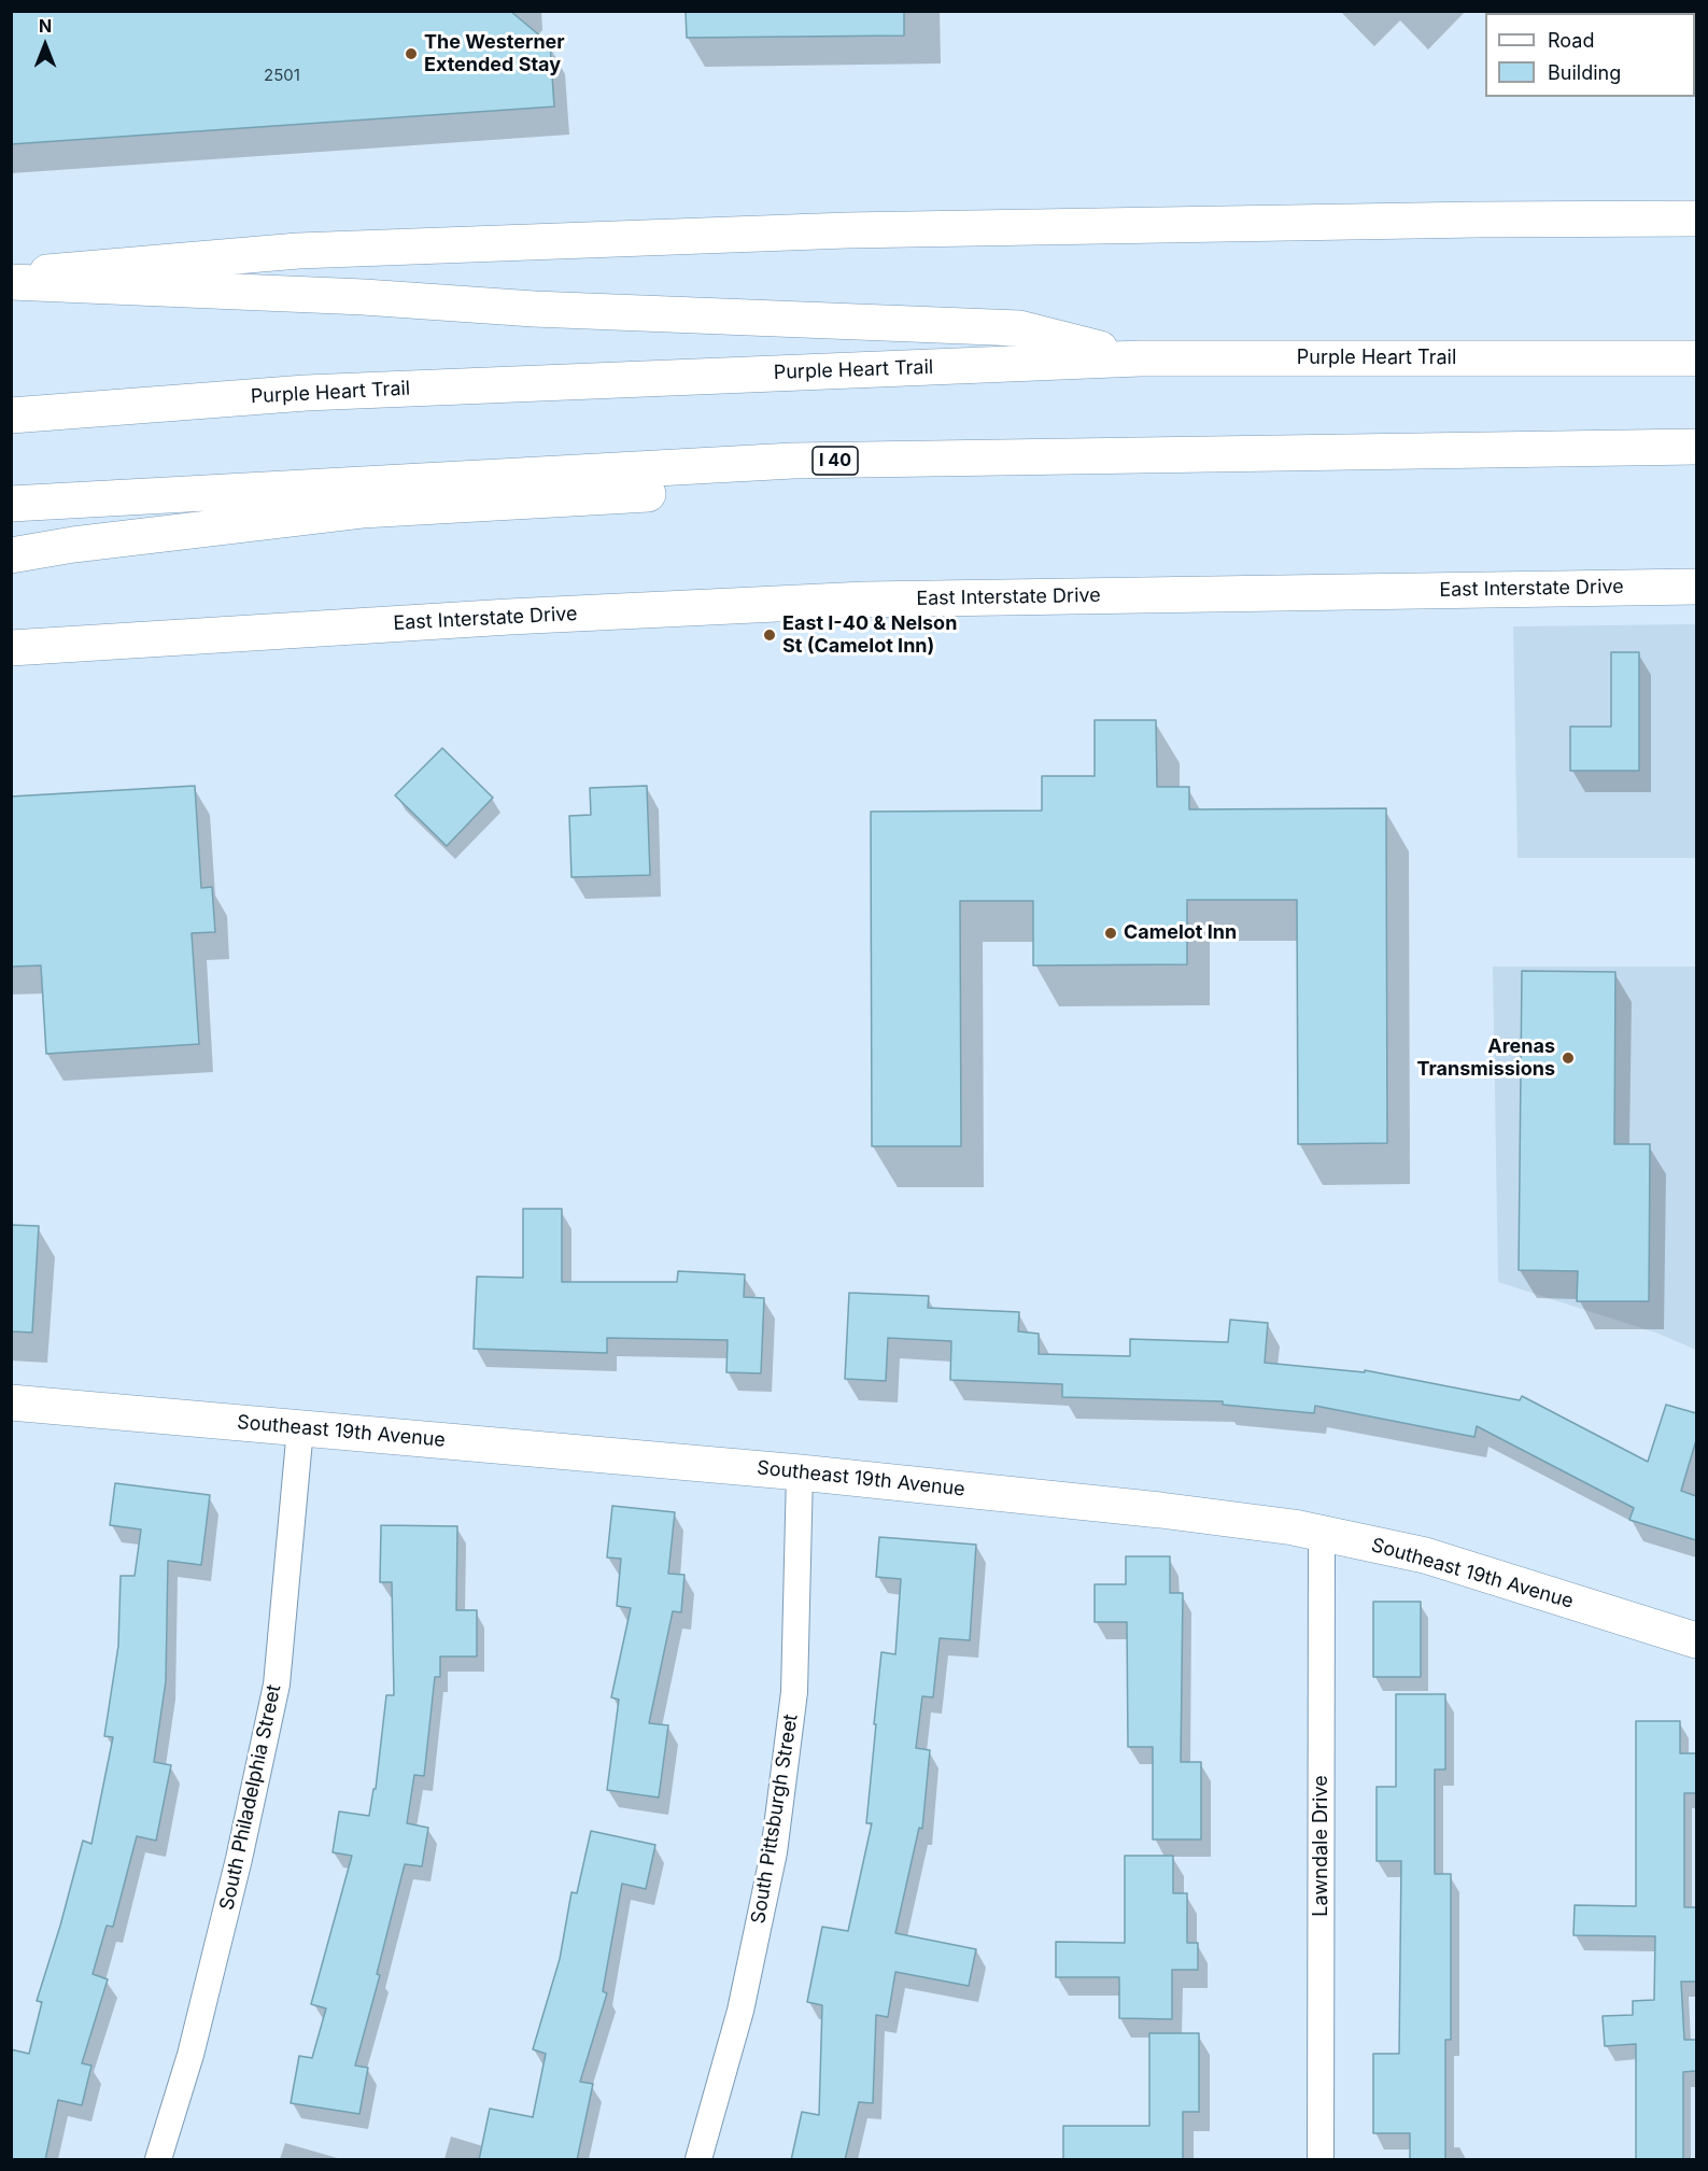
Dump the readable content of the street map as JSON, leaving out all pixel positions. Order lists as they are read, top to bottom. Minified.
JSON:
{"streets":{"main road":["Purple Heart Trail","I 40","East Interstate Drive","Southeast 19th Avenue"],"street":["South Philadelphia Street","South Pittsburgh Street","Lawndale Drive"]},"crossings":[["Southeast 19th Avenue","South Philadelphia Street"],["Southeast 19th Avenue","South Pittsburgh Street"],["Southeast 19th Avenue","Lawndale Drive"]],"places":["The Westerner Extended Stay","East I-40 & Nelson St (Camelot Inn)","Camelot Inn","Arenas Transmissions"],"house_numbers":["2501"],"legend":["Road","Building"],"north":"top"}
